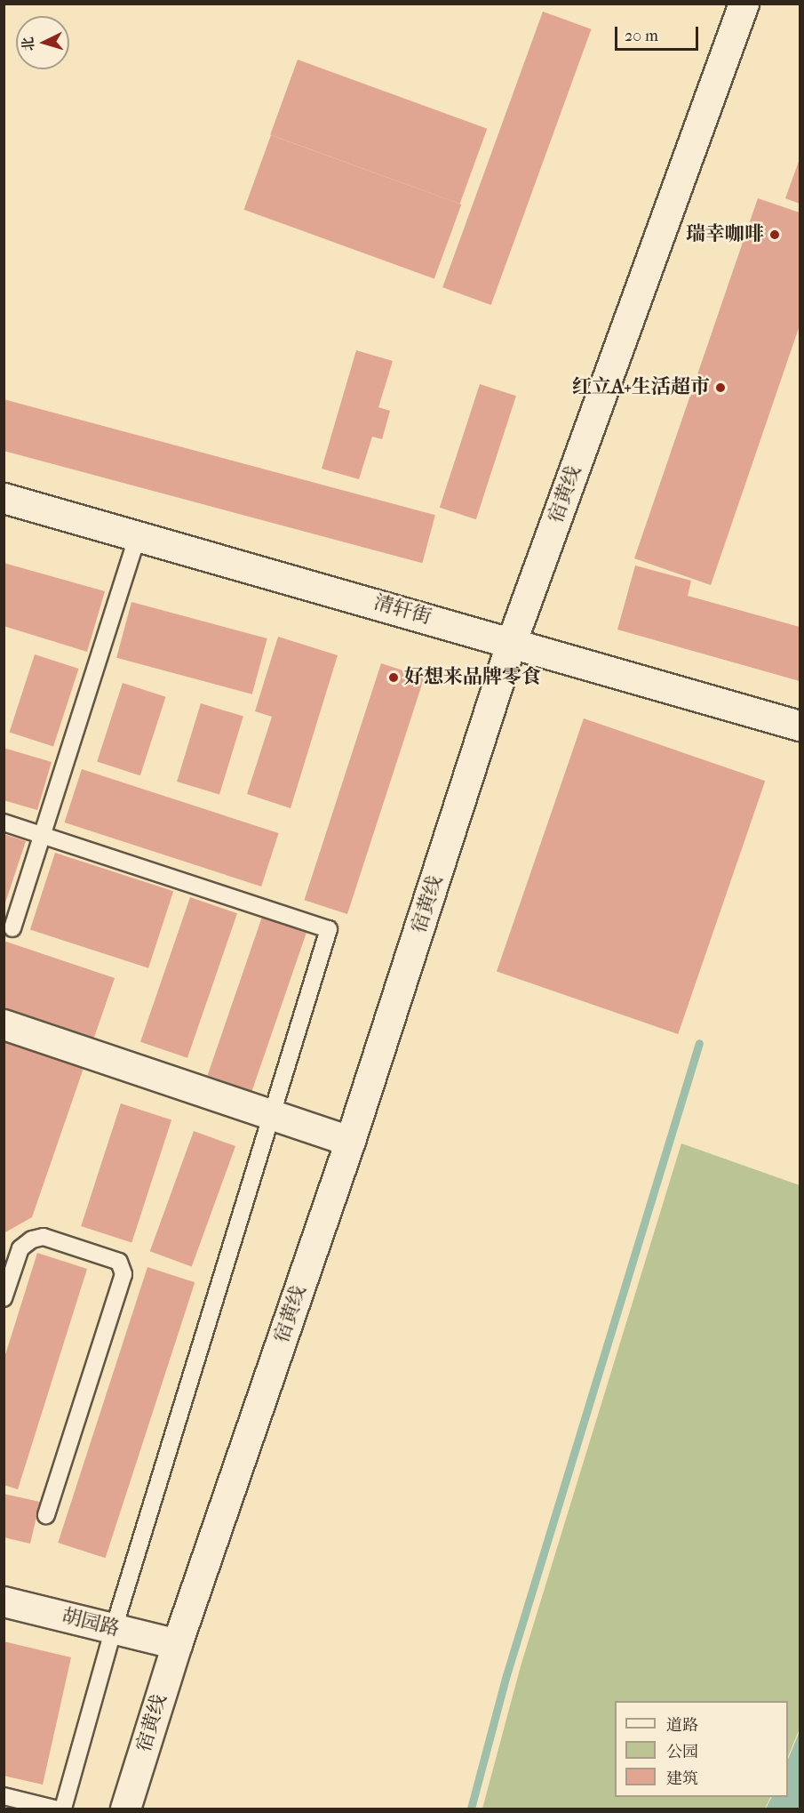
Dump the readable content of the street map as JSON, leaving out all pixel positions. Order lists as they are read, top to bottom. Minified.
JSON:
{"streets":{"main road":["宿黄线","清轩街","胡园路"]},"crossings":[["宿黄线","清轩街"],["宿黄线","胡园路"]],"places":["瑞幸咖啡","红立A+生活超市","好想来品牌零食"],"legend":["道路","公园","建筑"],"scale_bar":"20 m","north":"left"}
